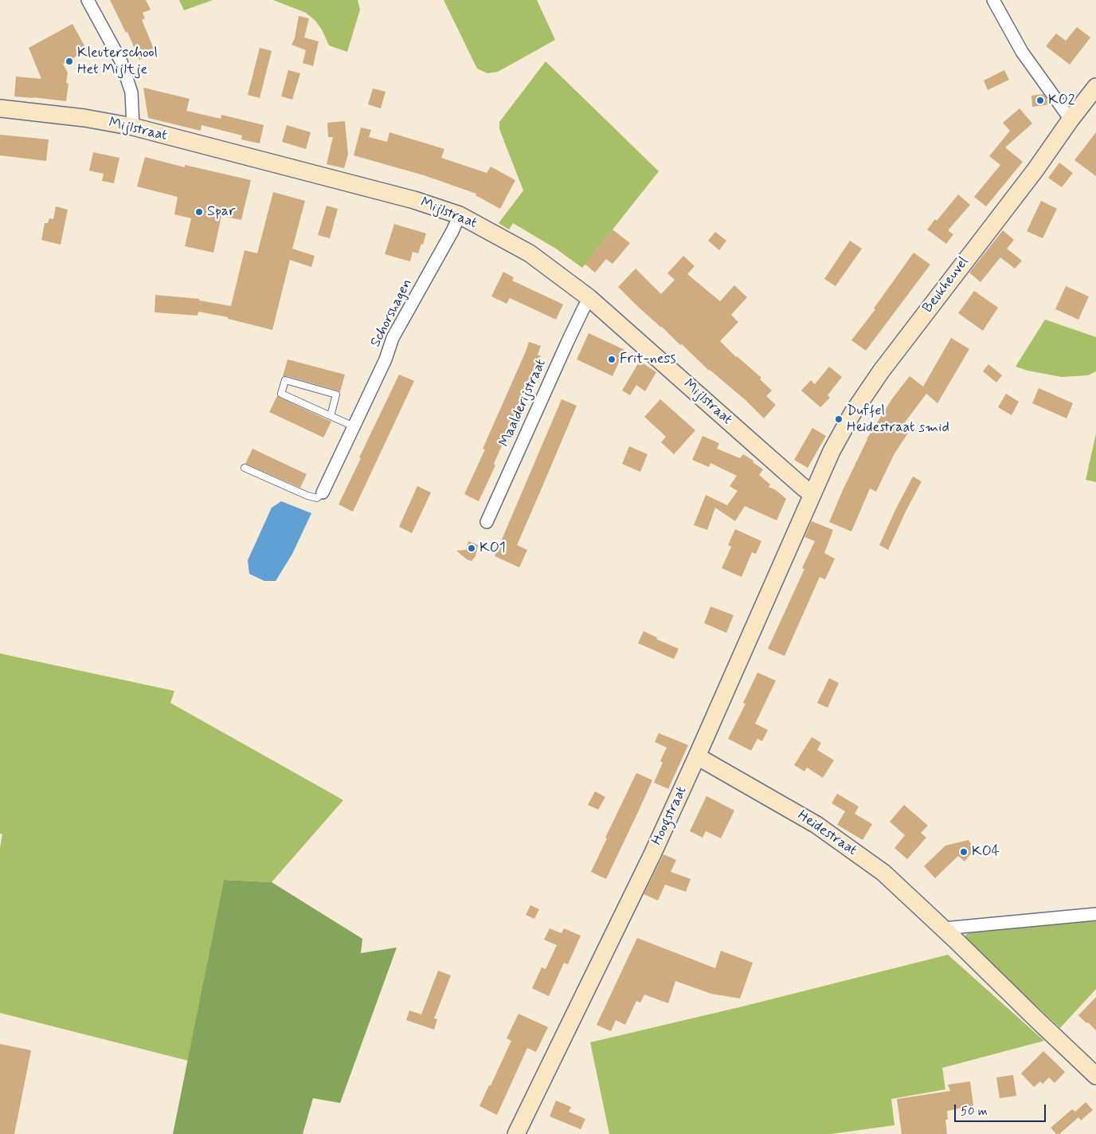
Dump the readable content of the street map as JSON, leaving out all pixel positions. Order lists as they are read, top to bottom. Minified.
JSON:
{"streets":{"street":["Mijlstraat","Beukheuvel","Schorshagen","Maalderijstraat","Hoogstraat","Heidestraat"]},"crossings":[["Mijlstraat","Beukheuvel"],["Mijlstraat","Schorshagen"],["Mijlstraat","Maalderijstraat"],["Mijlstraat","Hoogstraat"],["Beukheuvel","Hoogstraat"],["Hoogstraat","Heidestraat"]],"places":["Kleuterschool Het Mijltje","KO2","Spar","Frit-ness","Duffel Heidestraat smid","KO1","KO4"],"scale_bar":"50 m"}
